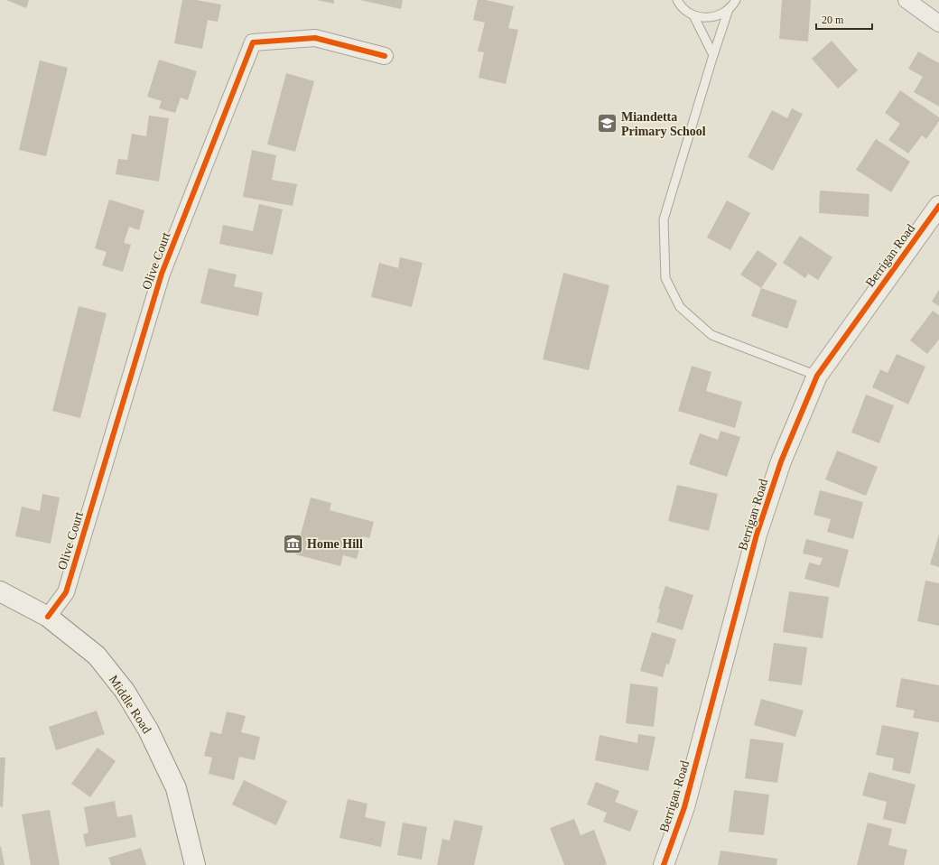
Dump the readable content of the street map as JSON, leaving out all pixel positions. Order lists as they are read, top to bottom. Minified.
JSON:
{"streets":{"street":["Berrigan Road","Olive Court","Middle Road"]},"crossings":[["Olive Court","Middle Road"]],"places":{"school or university":["Miandetta Primary School"],"museum":["Home Hill"]},"scale_bar":"20 m"}
